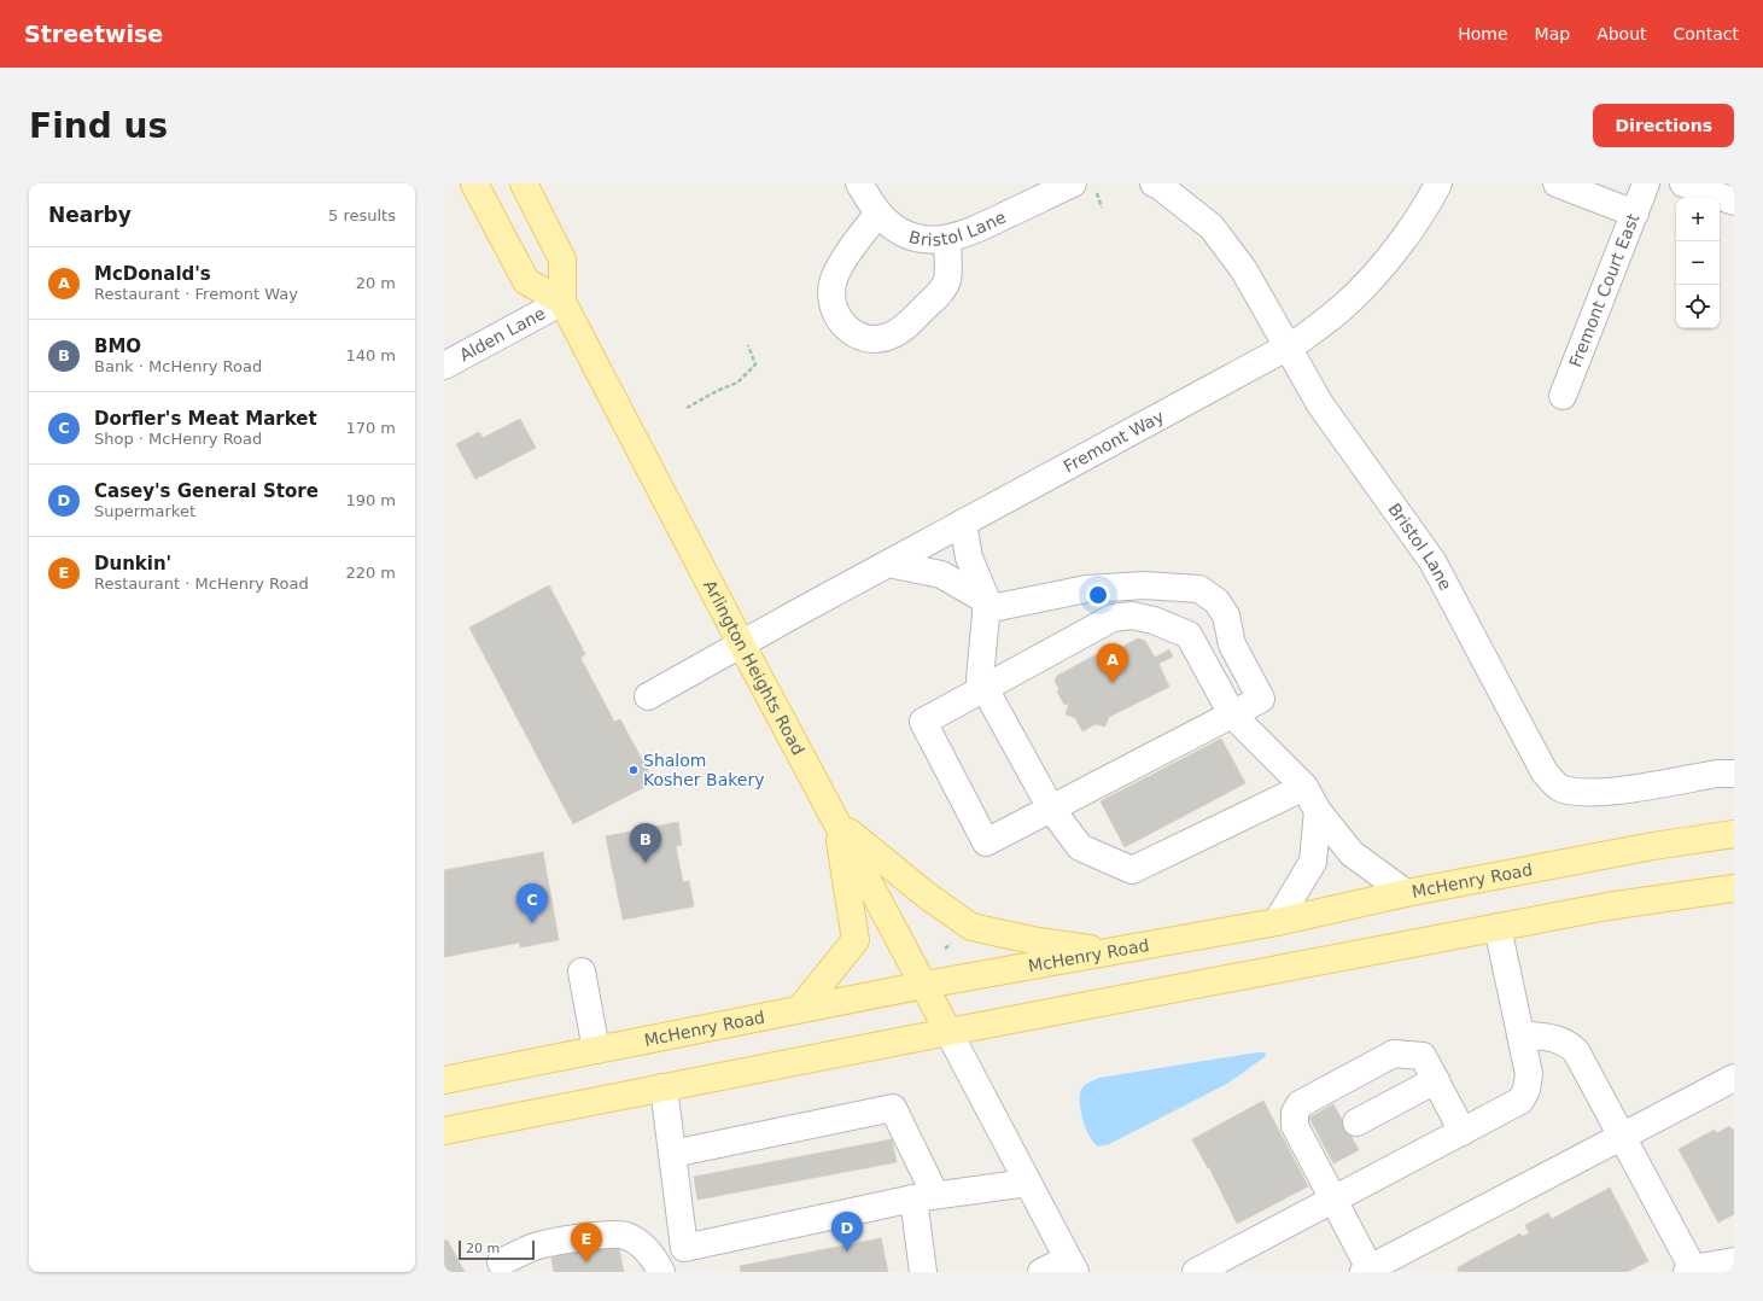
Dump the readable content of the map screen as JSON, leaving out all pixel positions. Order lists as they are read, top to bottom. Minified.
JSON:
{"streets":{"main road":["Arlington Heights Road","McHenry Road"],"street":["Bristol Lane","Fremont Court East","Alden Lane","Fremont Way"]},"crossings":[["Bristol Lane","Fremont Way"],["Alden Lane","Arlington Heights Road"],["Fremont Way","Arlington Heights Road"],["Arlington Heights Road","McHenry Road"]],"places":["Shalom Kosher Bakery"],"scale_bar":"20 m","page":{"header":"Streetwise","nav":["Home","Map","About","Contact"],"buttons":"Directions","title":"Find us","heading":["Nearby","5 results"],"map_buttons":["+","−"],"list":[{"mark":"A","name":"McDonald's","note":"Restaurant · Fremont Way","value":"20 m"},{"mark":"B","name":"BMO","note":"Bank · McHenry Road","value":"140 m"},{"mark":"C","name":"Dorfler's Meat Market","note":"Shop · McHenry Road","value":"170 m"},{"mark":"D","name":"Casey's General Store","note":"Supermarket","value":"190 m"},{"mark":"E","name":"Dunkin'","note":"Restaurant · McHenry Road","value":"220 m"}],"pins":["A","B","C","D","E"],"scale":"20 m"}}
